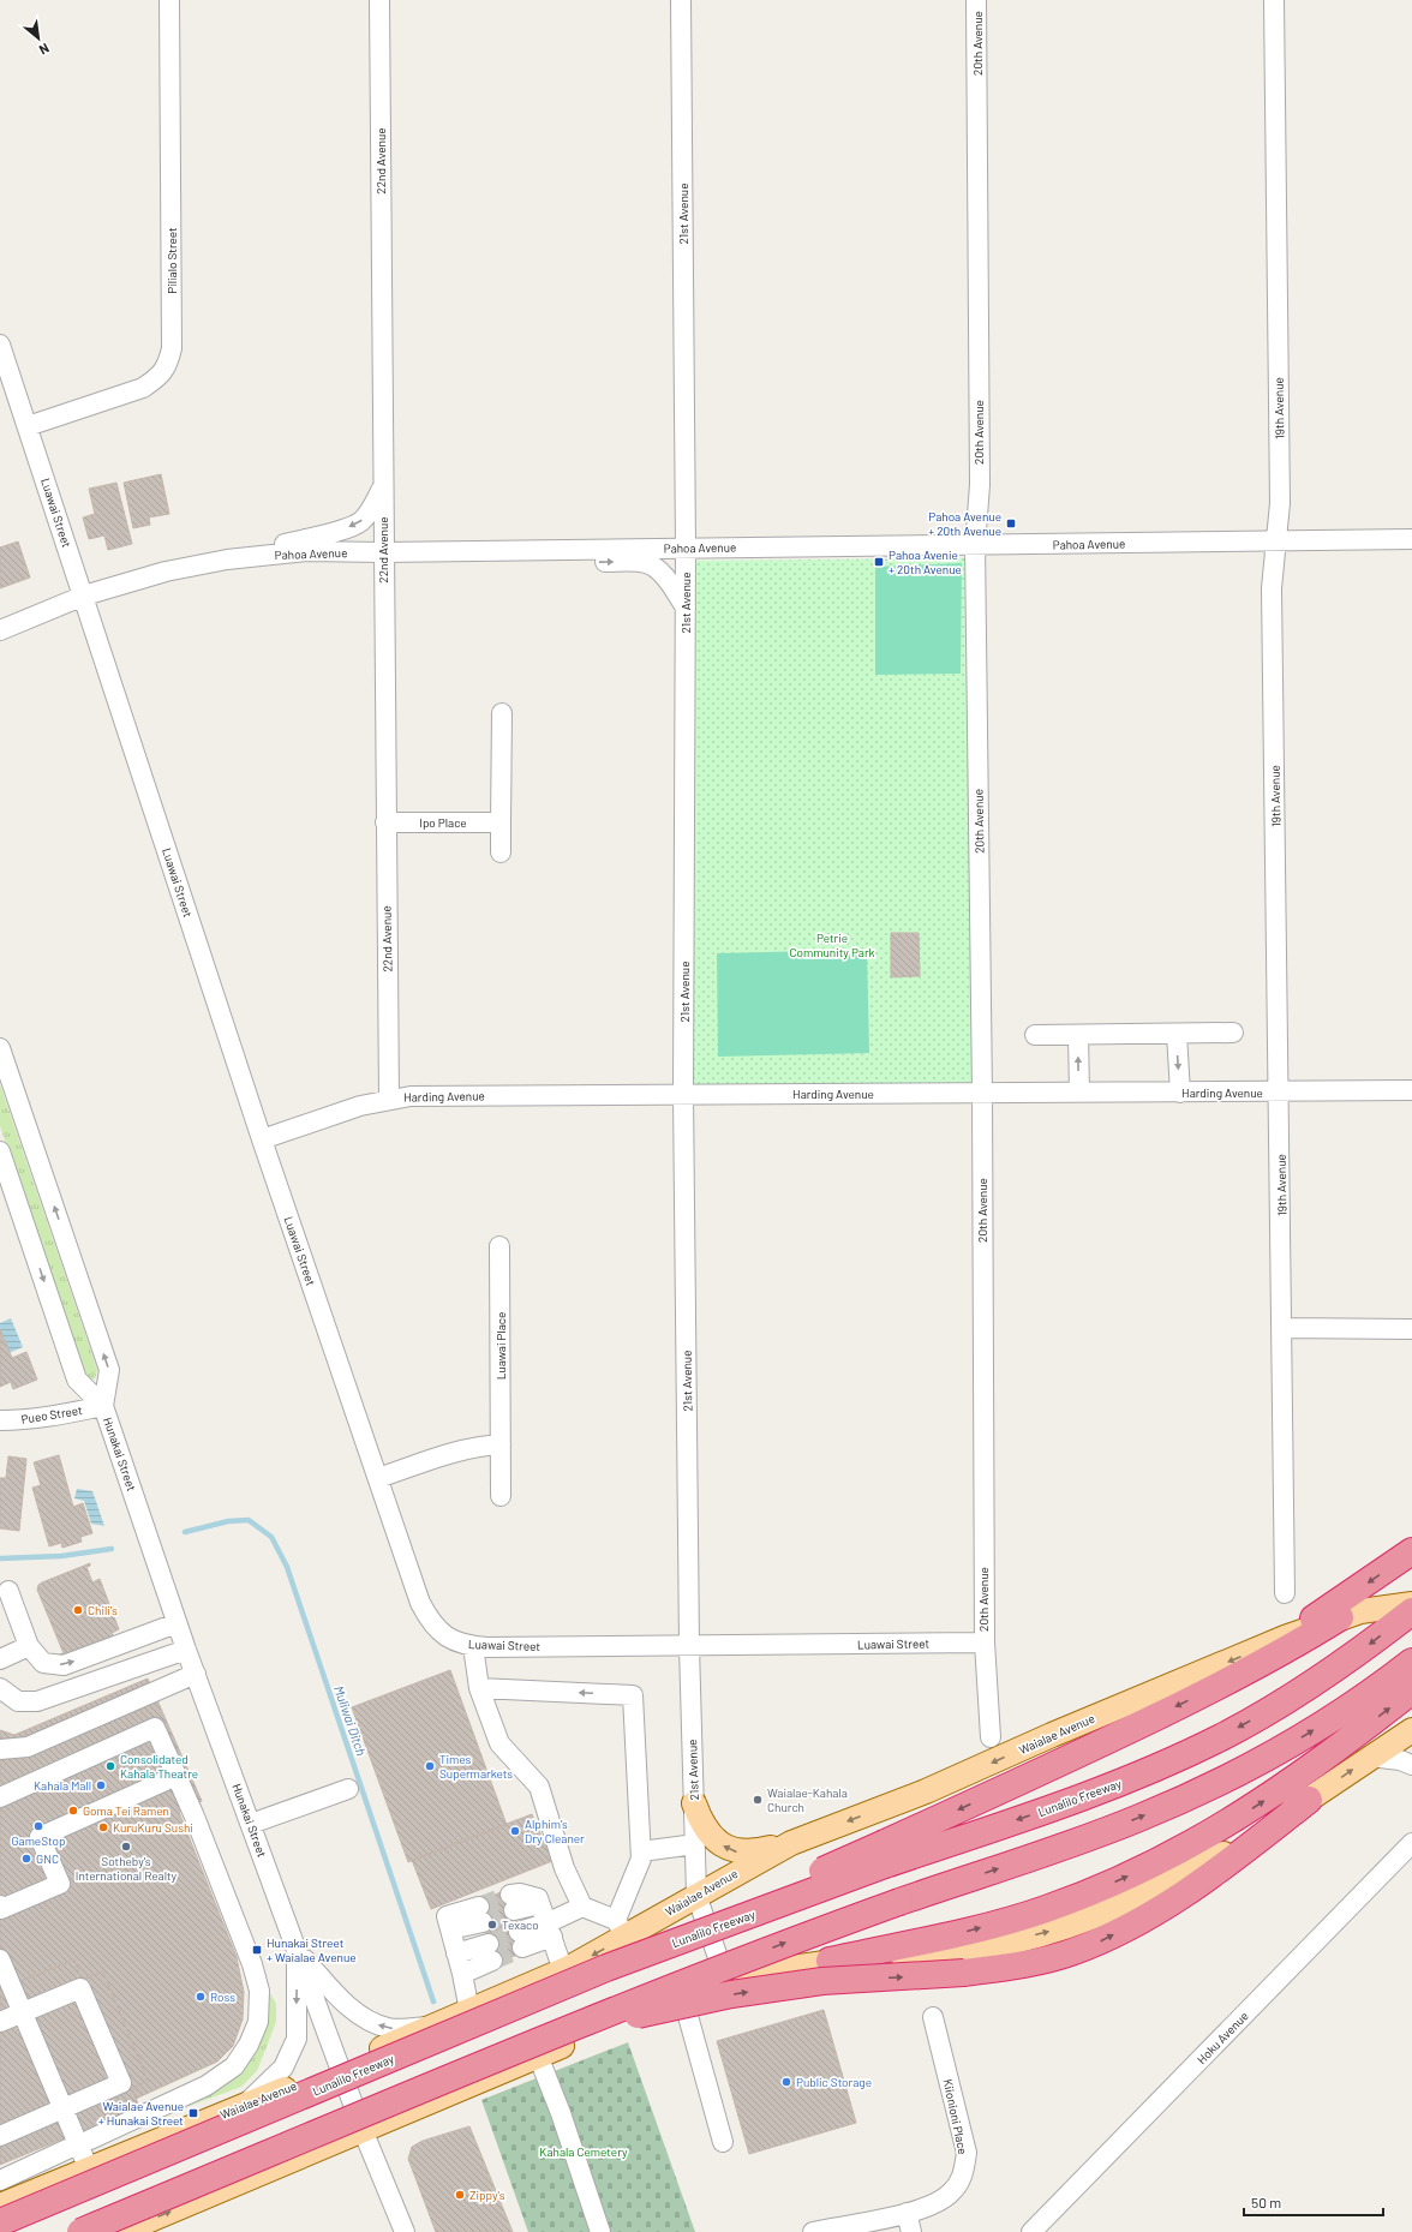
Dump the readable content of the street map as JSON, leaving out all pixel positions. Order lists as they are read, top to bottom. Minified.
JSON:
{"streets":{"highway":["Lunalilo Freeway"],"main road":["Waialae Avenue"],"street":["20th Avenue","22nd Avenue","21st Avenue","Pilialo Street","19th Avenue","Luawai Street","Pahoa Avenue","Ipo Place","Harding Avenue","Luawai Place","Pueo Street","Hunakai Street","Hoku Avenue","Kiionioni Place"]},"crossings":[["20th Avenue","Luawai Street"],["20th Avenue","Pahoa Avenue"],["20th Avenue","Harding Avenue"],["22nd Avenue","Pahoa Avenue"],["22nd Avenue","Ipo Place"],["22nd Avenue","Harding Avenue"],["21st Avenue","Luawai Street"],["21st Avenue","Pahoa Avenue"],["21st Avenue","Harding Avenue"],["21st Avenue","Waialae Avenue"],["Pilialo Street","Luawai Street"],["19th Avenue","Pahoa Avenue"],["19th Avenue","Harding Avenue"],["Luawai Street","Pahoa Avenue"],["Luawai Street","Harding Avenue"],["Pueo Street","Hunakai Street"],["Hunakai Street","Waialae Avenue"]],"water":["Muliwai Ditch"],"parks":["Petrie Community Park","Kahala Cemetery"],"places":{"transit":["Pahoa Avenue + 20th Avenue","Pahoa Avenie + 20th Avenue","Hunakai Street + Waialae Avenue","Waialae Avenue + Hunakai Street"],"other":["Chili's","Consolidated Kahala Theatre","Times Supermarkets","Kahala Mall","Waialae-Kahala Church","Goma Tei Ramen","GameStop","KuruKuru Sushi","Alphim’s Dry Cleaner","Sotheby's International Realty","GNC","Texaco","Ross","Public Storage","Zippy's"]},"scale_bar":"50 m","north":"bottom right"}
